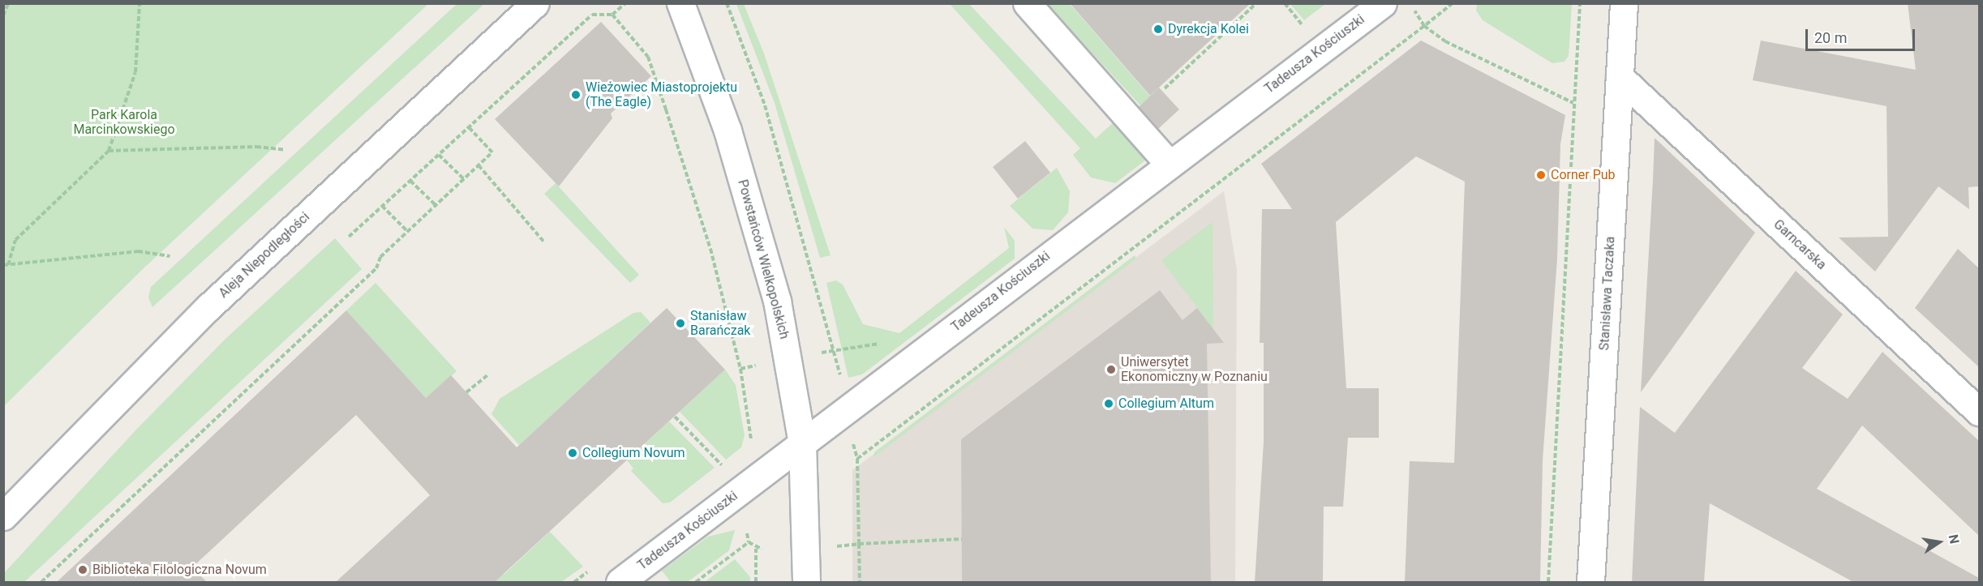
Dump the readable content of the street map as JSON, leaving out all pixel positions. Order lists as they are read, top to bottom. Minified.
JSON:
{"streets":{"street":["Tadeusza Kościuszki","Garncarska","Aleja Niepodległości","Powstańców Wielkopolskich","Stanisława Taczaka"]},"crossings":[["Tadeusza Kościuszki","Powstańców Wielkopolskich"],["Garncarska","Stanisława Taczaka"]],"parks":["Park Karola Marcinkowskiego"],"places":["Dyrekcja Kolei","Wieżowiec Miastoprojektu (The Eagle)","Corner Pub","Stanisław Barańczak","Uniwersytet Ekonomiczny w Poznaniu","Collegium Altum","Collegium Novum","Biblioteka Filologiczna Novum"],"scale_bar":"20 m","north":"right"}
